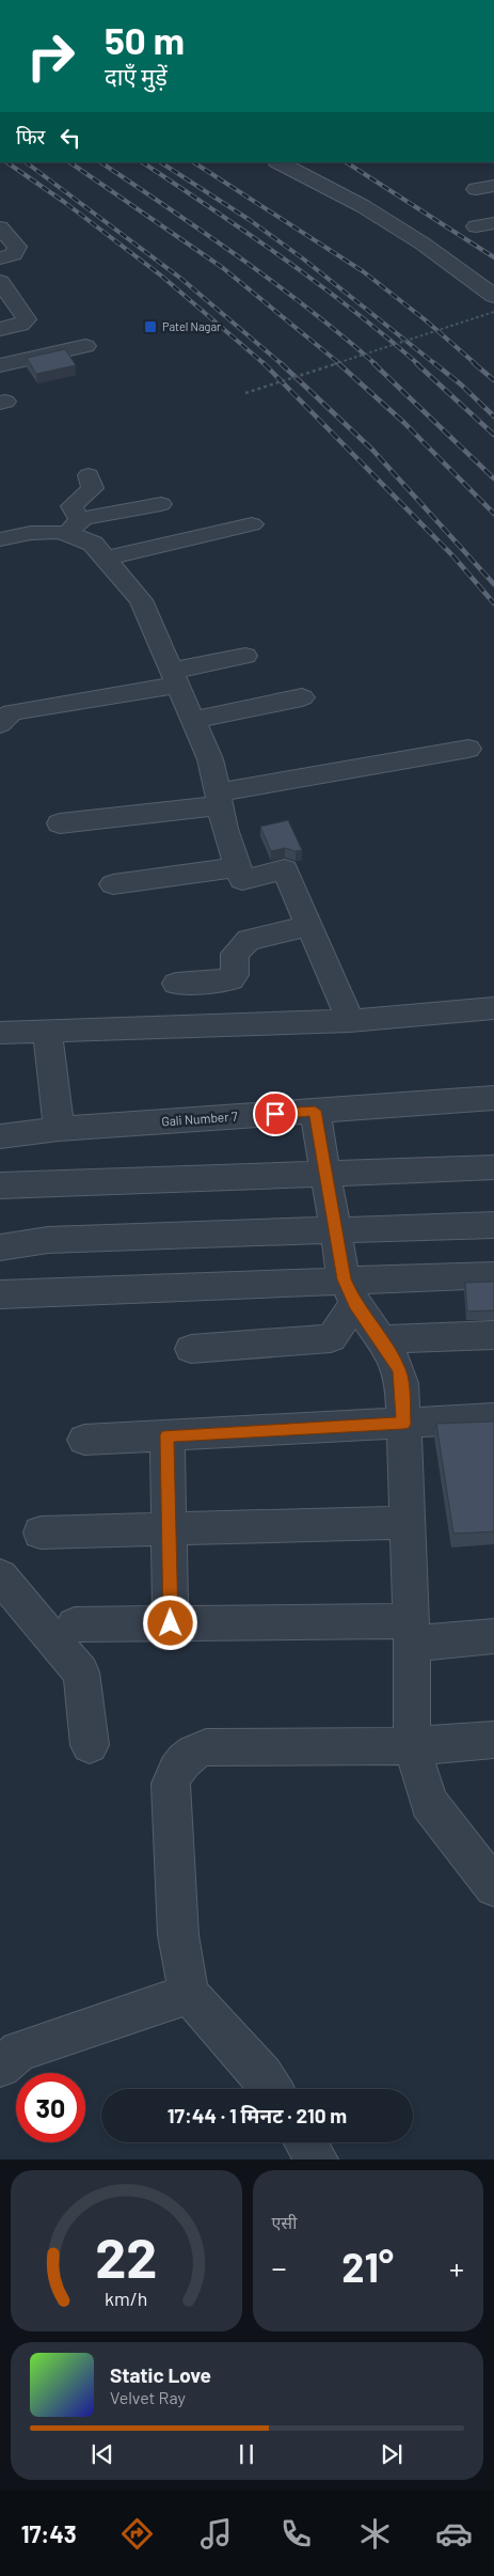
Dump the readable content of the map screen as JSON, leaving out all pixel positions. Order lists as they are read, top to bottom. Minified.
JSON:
{"streets":{"street":["Gali Number 7"]},"places":{"transit":["Patel Nagar"]},"page":{"turn":["50 m","दाएँ मुड़ें"],"then":"फिर","limit":"30","trip":"17:44 · 1 मिनट · 210 m","tile":"एसी","heat":["−","21°","+"],"song":["Static Love","Velvet Ray"],"tabs":"17:43","gauge":["22","km/h"]}}
